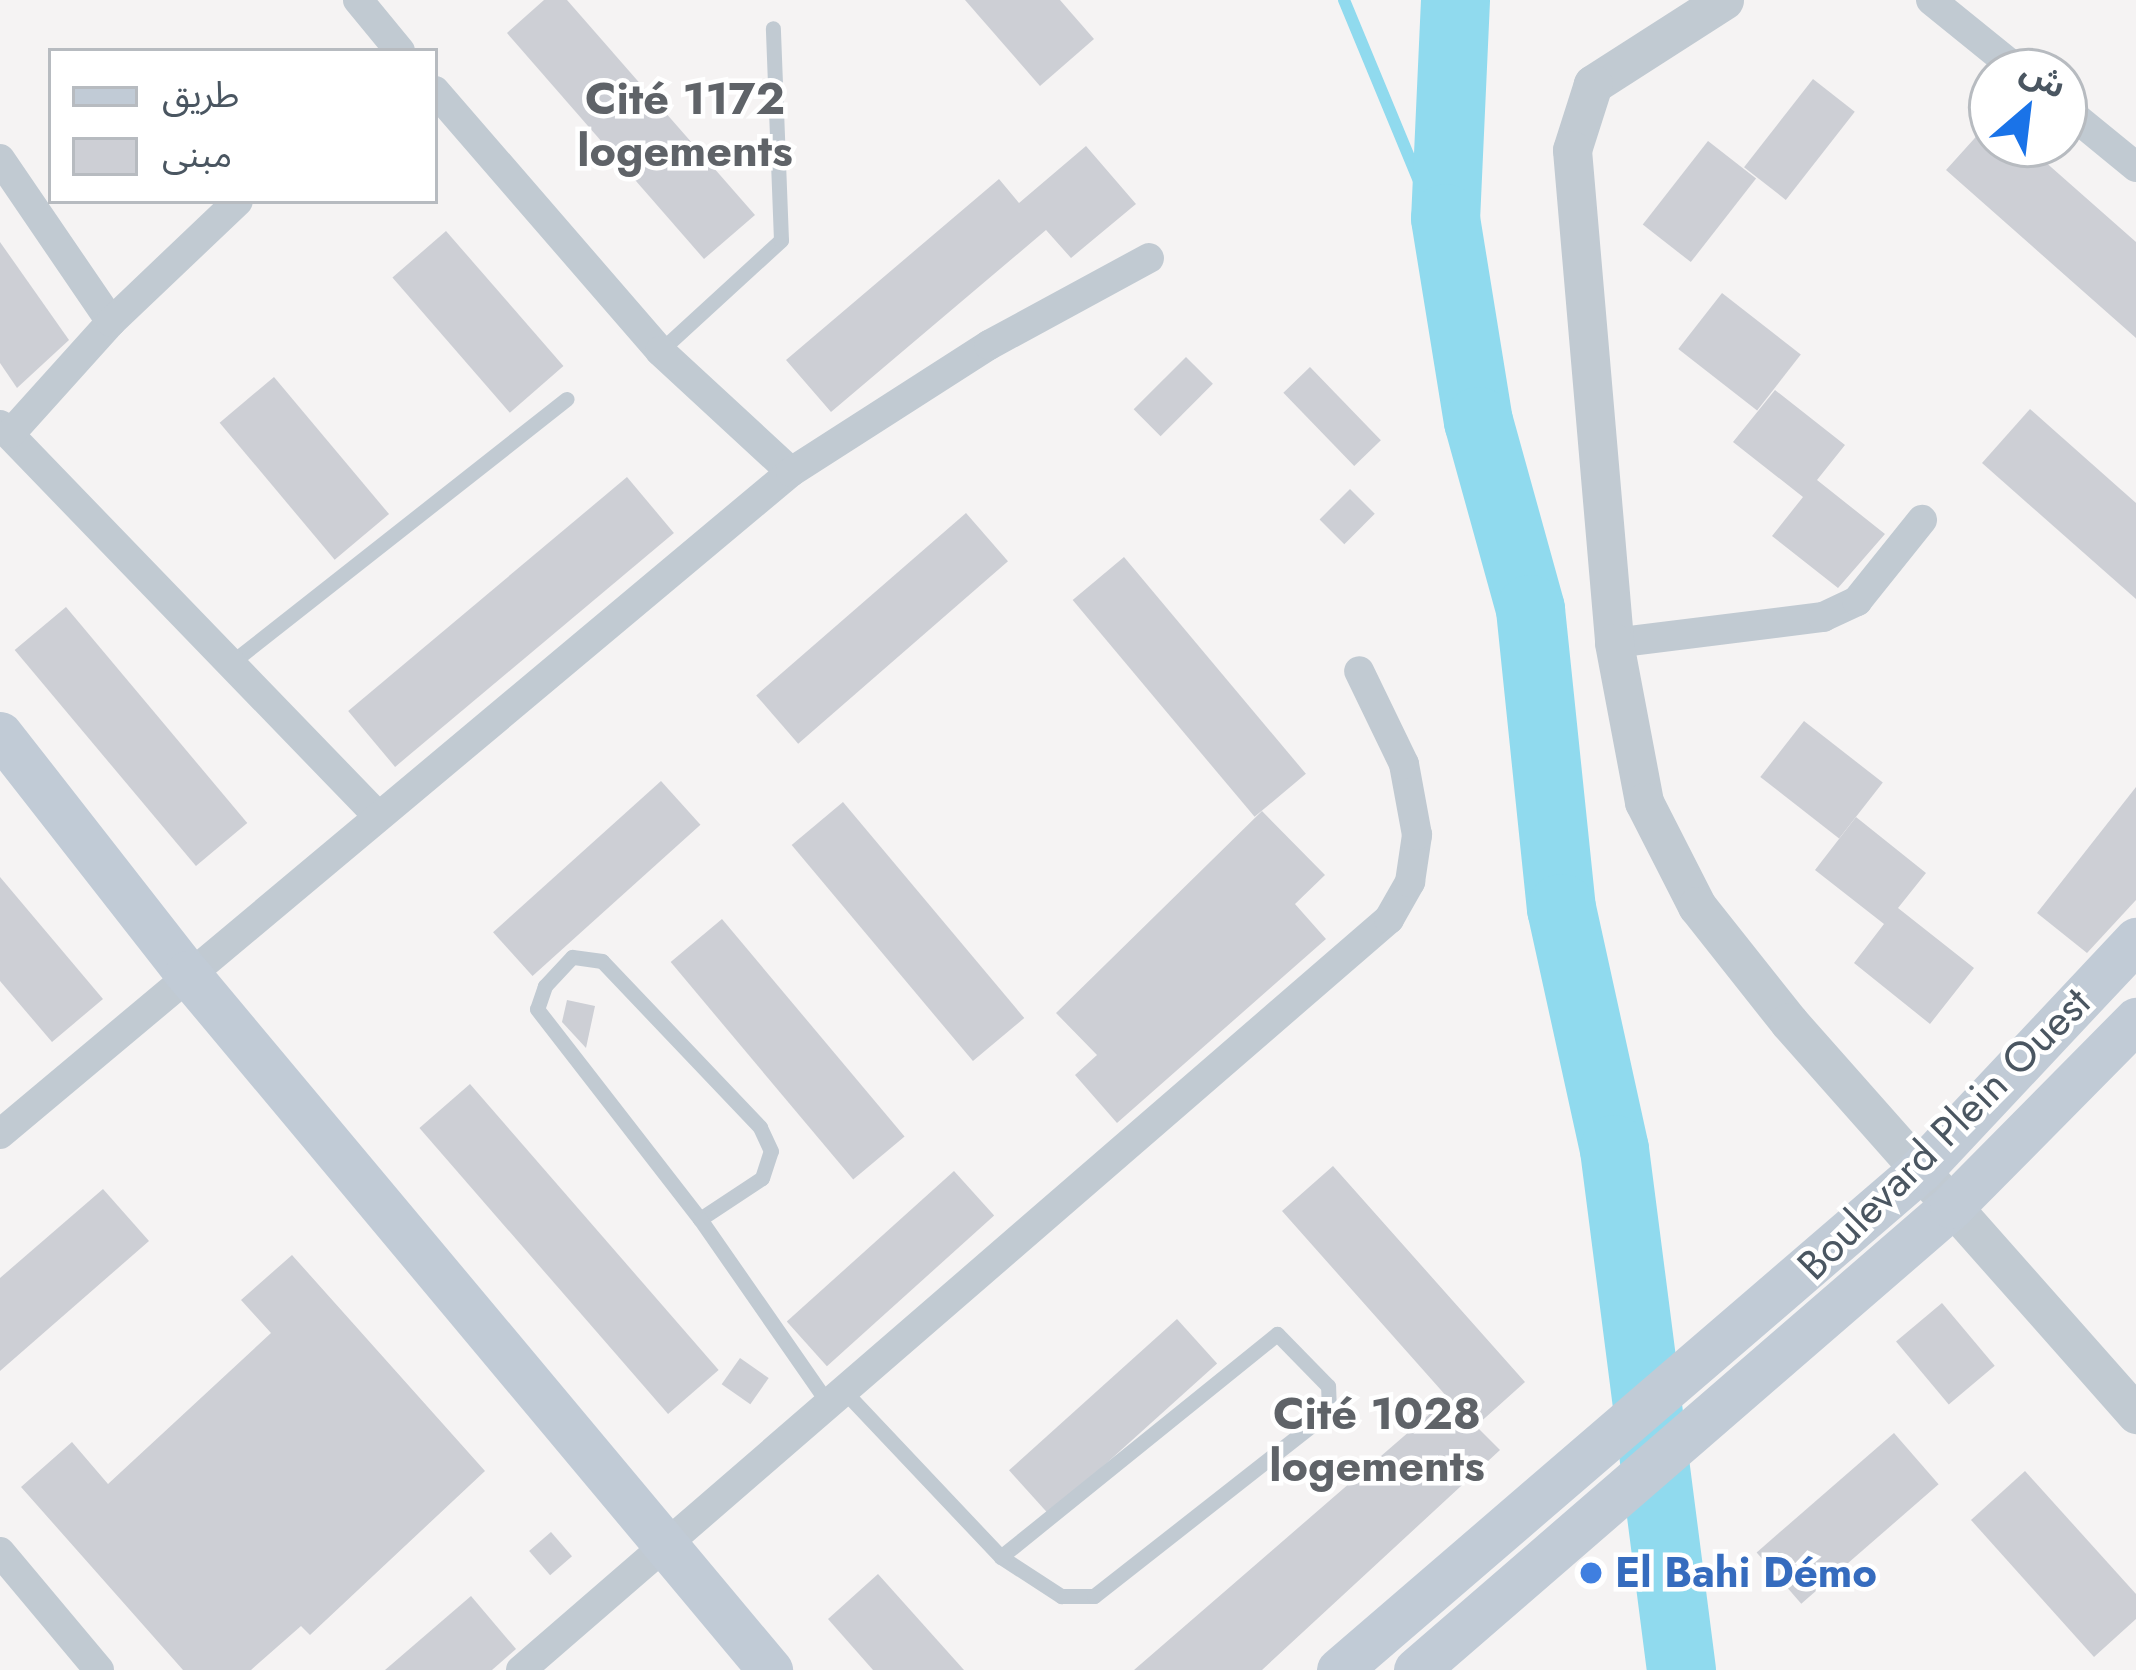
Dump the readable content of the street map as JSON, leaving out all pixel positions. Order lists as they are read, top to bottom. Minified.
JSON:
{"streets":{"main road":["Boulevard Plein Ouest"]},"districts":["Cité 1172 logements","Cité 1028 logements"],"places":["El Bahi Démo"],"legend":["طريق","مبنى"],"north":"top right"}
